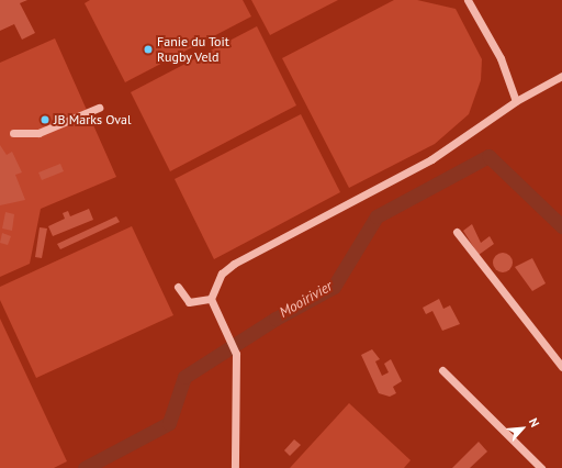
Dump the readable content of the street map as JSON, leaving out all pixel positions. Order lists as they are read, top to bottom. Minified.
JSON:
{"water":["Mooirivier"],"places":["Fanie du Toit Rugby Veld","JB Marks Oval"],"north":"top right"}
